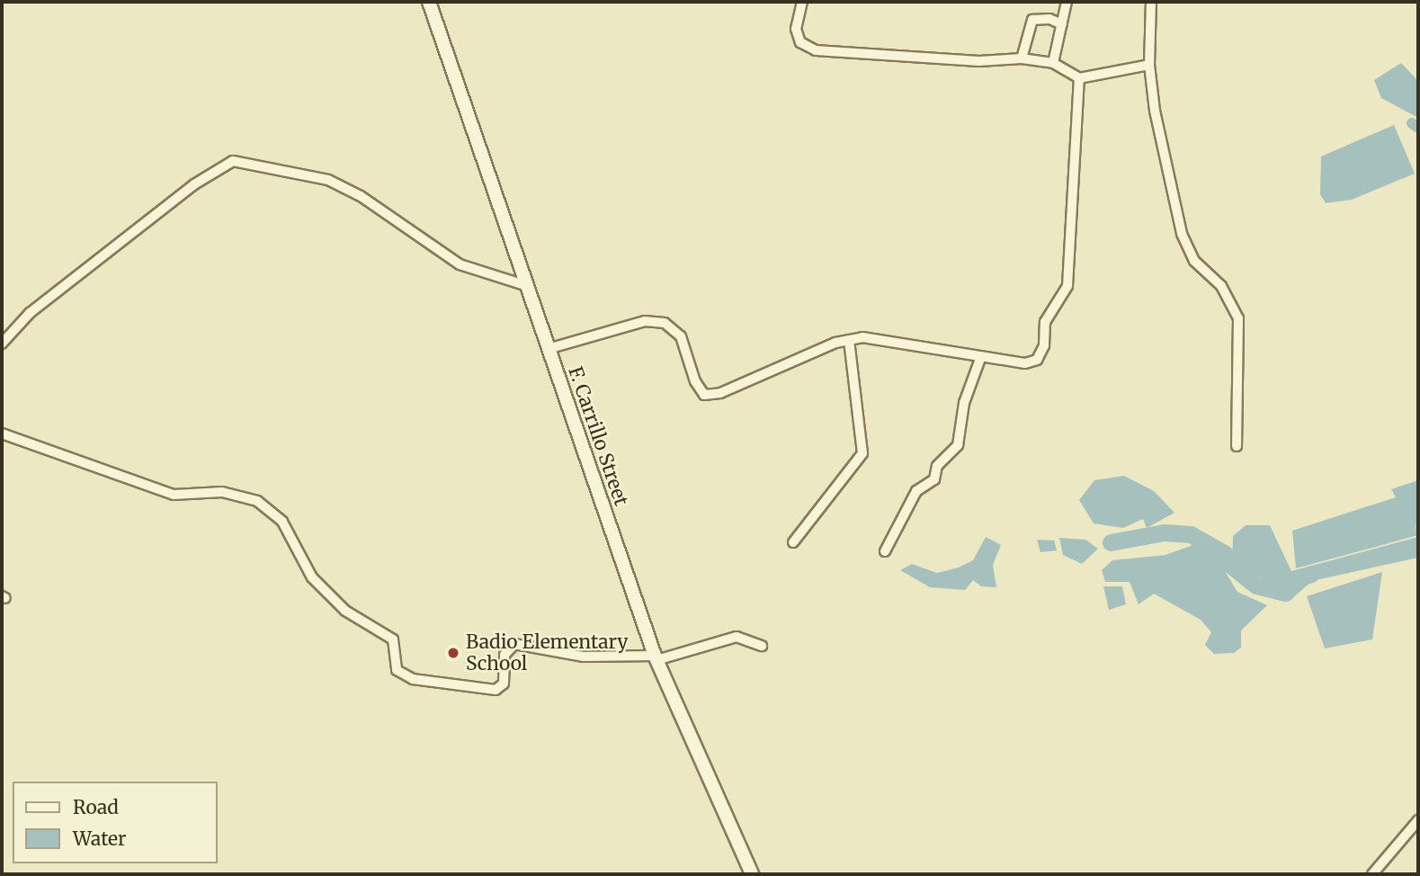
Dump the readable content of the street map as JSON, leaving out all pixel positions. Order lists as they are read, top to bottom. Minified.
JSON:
{"streets":{"street":["F. Carrillo Street"]},"places":["Badio Elementary School"],"legend":["Road","Water"]}
